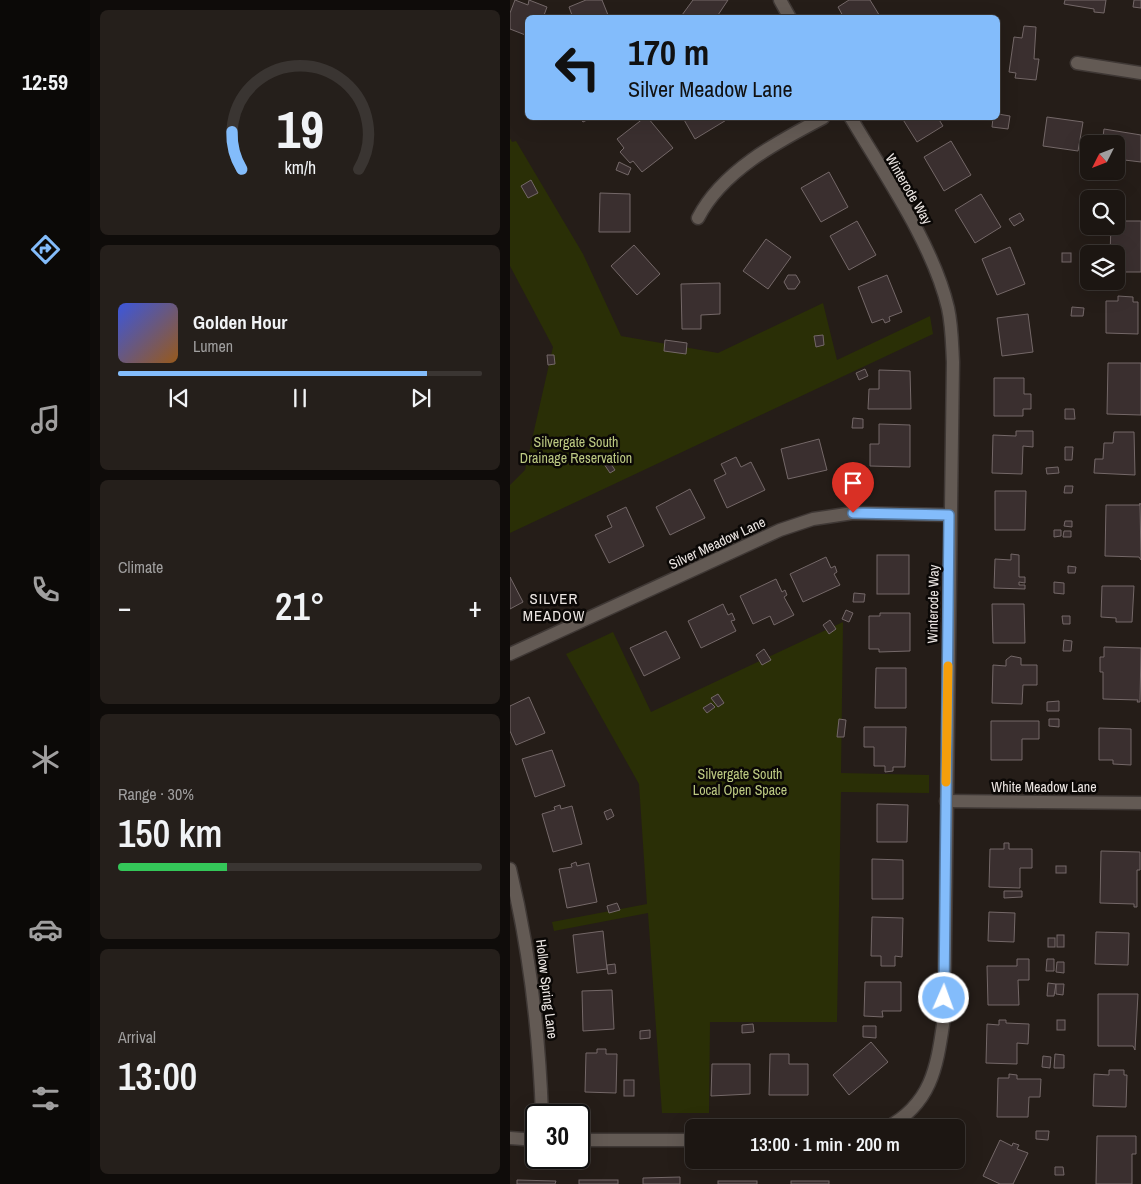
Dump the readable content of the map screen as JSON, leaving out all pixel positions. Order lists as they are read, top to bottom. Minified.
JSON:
{"streets":{"street":["Winterode Way","Silver Meadow Lane","White Meadow Lane","Hollow Spring Lane"]},"crossings":[["Winterode Way","Silver Meadow Lane"],["Winterode Way","White Meadow Lane"]],"districts":["SILVER MEADOW"],"parks":["Silvergate South Drainage Reservation","Silvergate South Local Open Space"],"north":"bottom left","page":{"tabs":"12:59","turn":["170 m","Silver Meadow Lane"],"song":["Golden Hour","Lumen"],"tile":["Climate",["Range · 30%","150 km"],["Arrival","13:00"]],"heat":["−","21°","+"],"limit":"30","trip":"13:00 · 1 min · 200 m","gauge":["19","km/h"]}}
